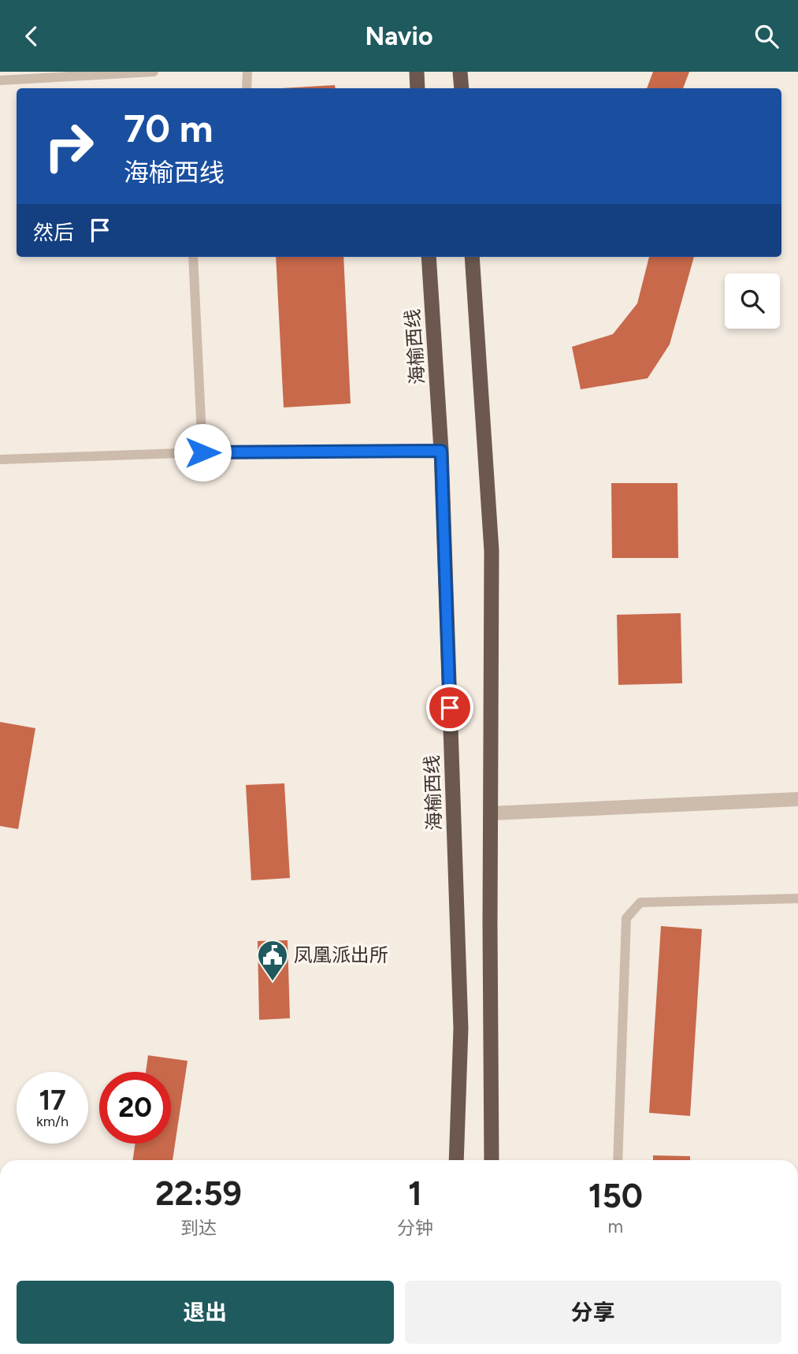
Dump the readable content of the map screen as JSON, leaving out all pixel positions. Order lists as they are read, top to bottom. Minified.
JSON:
{"streets":{"highway":["海榆西线"]},"places":{"public building":["凤凰派出所"]},"page":{"header":"Navio","turn":["70 m","海榆西线"],"then":"然后","speed":"17 km/h","limit":"20","eta":["22:59","到达","1","分钟","150","m"],"buttons":["退出","分享"]}}
